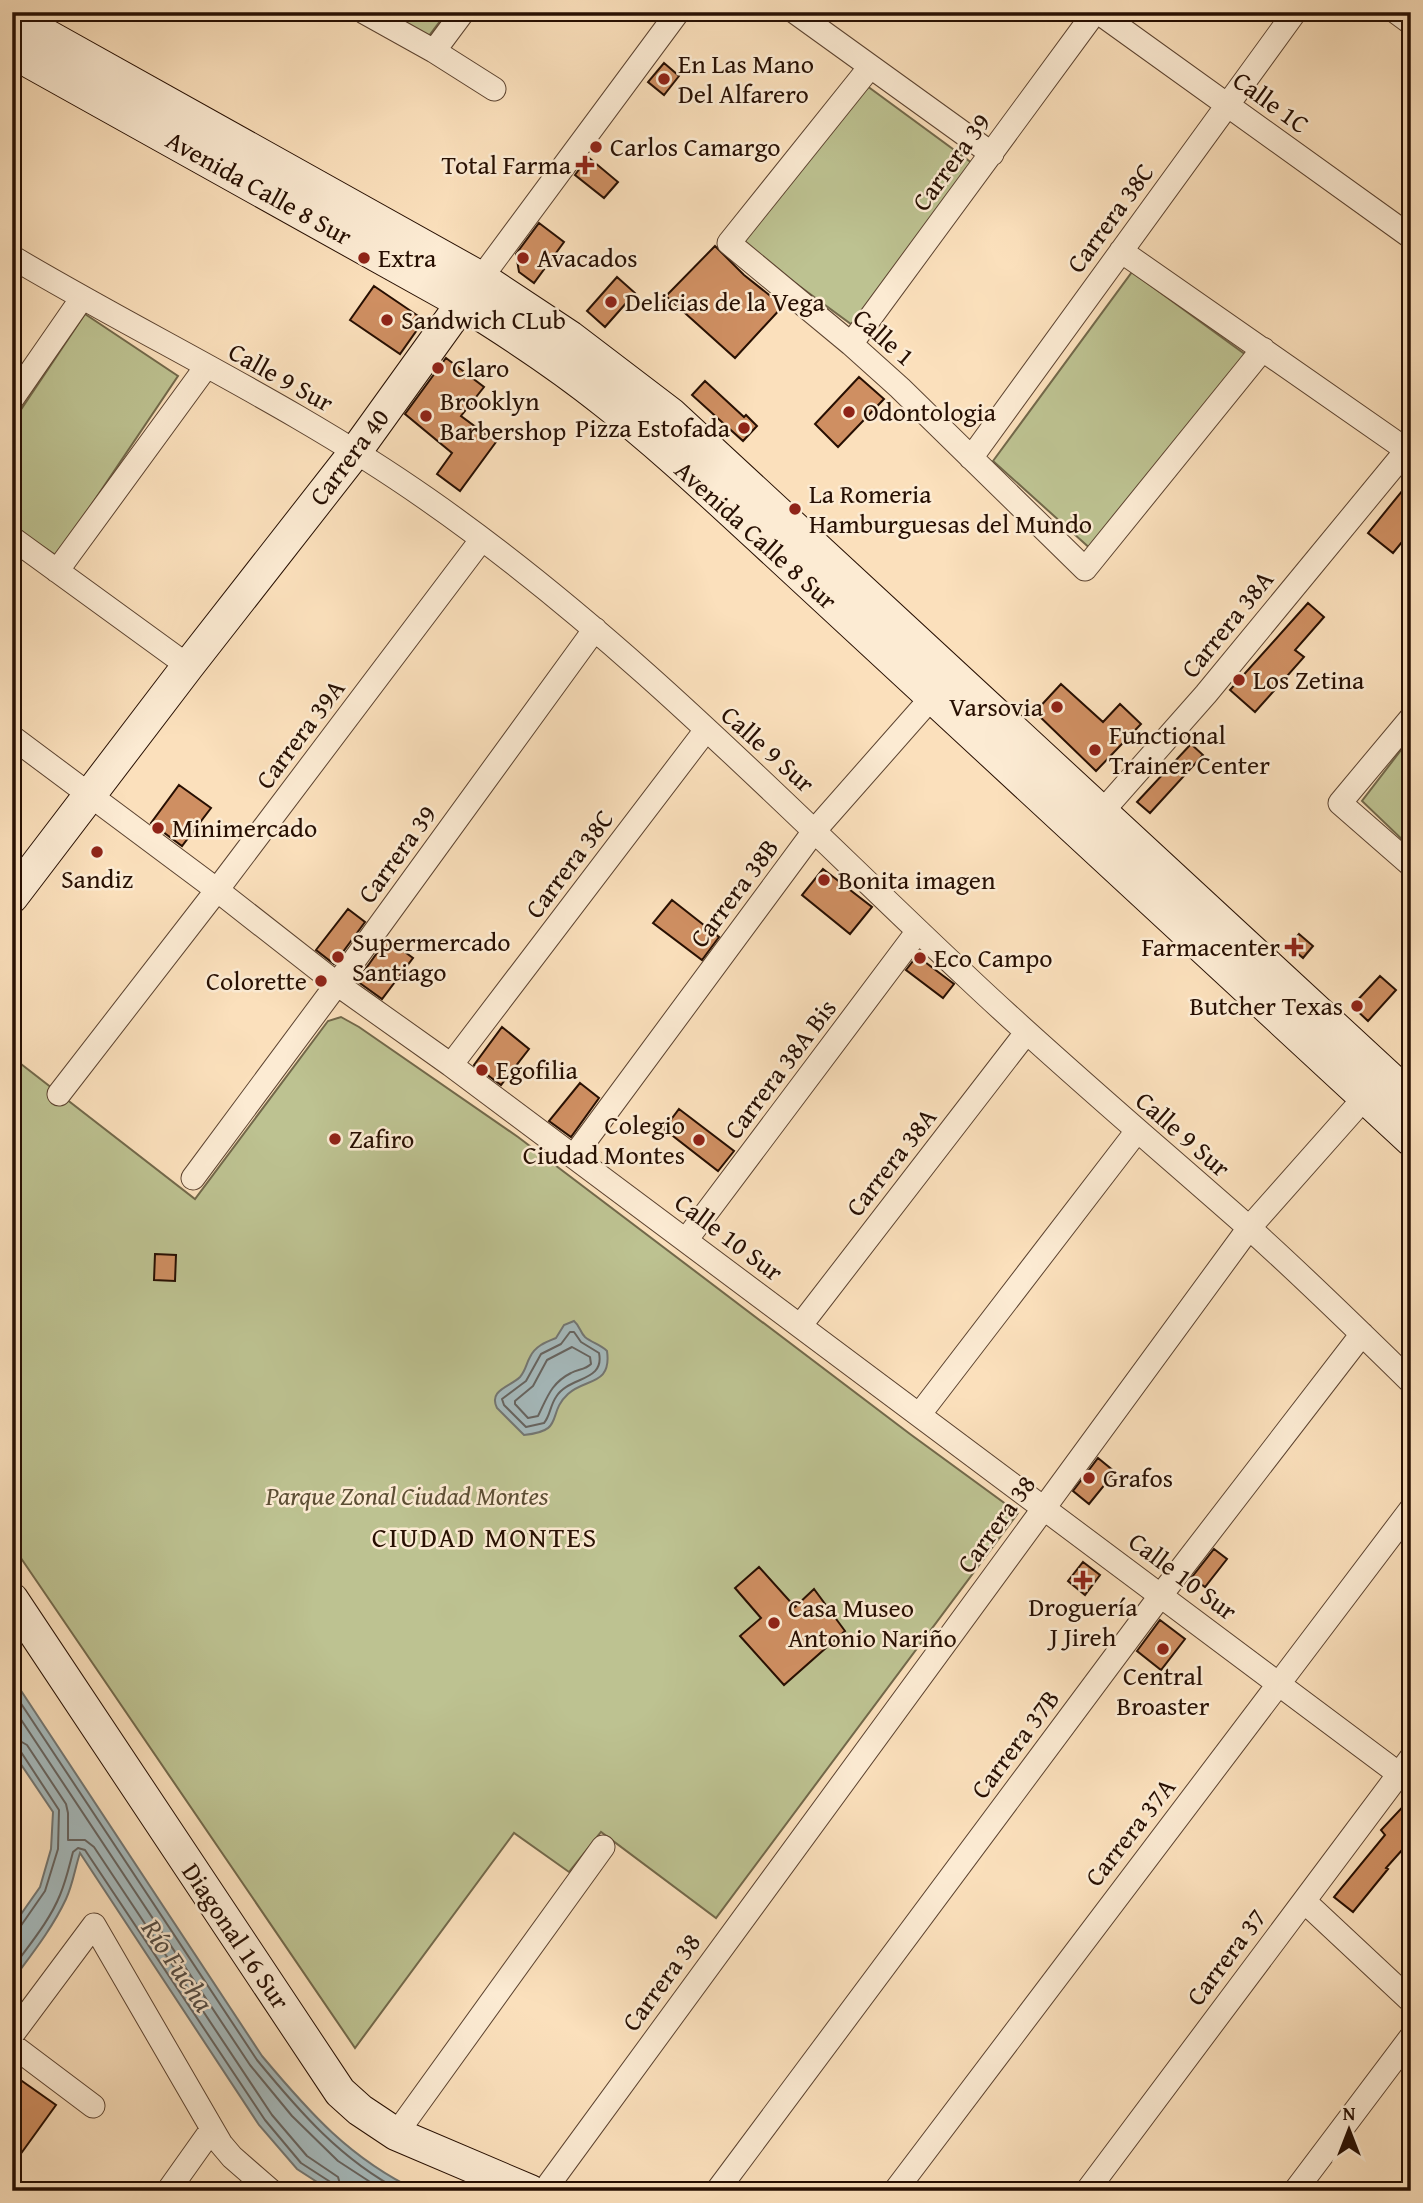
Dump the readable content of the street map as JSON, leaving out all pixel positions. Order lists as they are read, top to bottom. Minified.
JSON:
{"streets":{"main road":["Avenida Calle 8 Sur","Carrera 40","Diagonal 16 Sur"],"street":["Calle 1C","Carrera 39","Carrera 38C","Calle 1","Calle 9 Sur","Carrera 38A","Carrera 39A","Carrera 38B","Carrera 38A Bis","Calle 10 Sur","Carrera 38","Carrera 37B","Carrera 37A","Carrera 37"]},"crossings":[["Calle 1C","Carrera 39"],["Calle 1C","Carrera 38C"],["Carrera 39","Calle 1"],["Carrera 39","Calle 9 Sur"],["Carrera 39","Calle 10 Sur"],["Avenida Calle 8 Sur","Carrera 40"],["Avenida Calle 8 Sur","Carrera 38A"],["Avenida Calle 8 Sur","Carrera 38B"],["Avenida Calle 8 Sur","Carrera 38"],["Carrera 38C","Calle 1"],["Carrera 38C","Calle 9 Sur"],["Carrera 38C","Calle 10 Sur"],["Calle 9 Sur","Carrera 40"],["Calle 9 Sur","Carrera 38A"],["Calle 9 Sur","Carrera 39A"],["Calle 9 Sur","Carrera 38B"],["Calle 9 Sur","Carrera 38A Bis"],["Calle 9 Sur","Carrera 38"],["Calle 9 Sur","Carrera 37B"],["Carrera 40","Calle 10 Sur"],["Carrera 38A","Calle 10 Sur"],["Carrera 39A","Calle 10 Sur"],["Carrera 38B","Calle 10 Sur"],["Carrera 38A Bis","Calle 10 Sur"],["Calle 10 Sur","Carrera 38"],["Calle 10 Sur","Carrera 37B"],["Calle 10 Sur","Carrera 37A"],["Calle 10 Sur","Carrera 37"]],"districts":["CIUDAD MONTES"],"water":["Río Fucha"],"parks":["Parque Zonal Ciudad Montes"],"places":{"other":["En Las Mano Del Alfarero","Carlos Camargo","Extra","Avacados","Delicias de la Vega","Sandwich CLub","Claro","Odontologia","Brooklyn Barbershop","Pizza Estofada","La Romeria Hamburguesas del Mundo","Los Zetina","Varsovia","Functional Trainer Center","Minimercado","Sandiz","Bonita imagen","Supermercado Santiago","Eco Campo","Colorette","Butcher Texas","Egofilia","Zafiro","Colegio Ciudad Montes","Grafos","Casa Museo Antonio Nariño","Central Broaster"],"health":["Total Farma","Farmacenter","Droguería J Jireh"]},"north":"top"}
